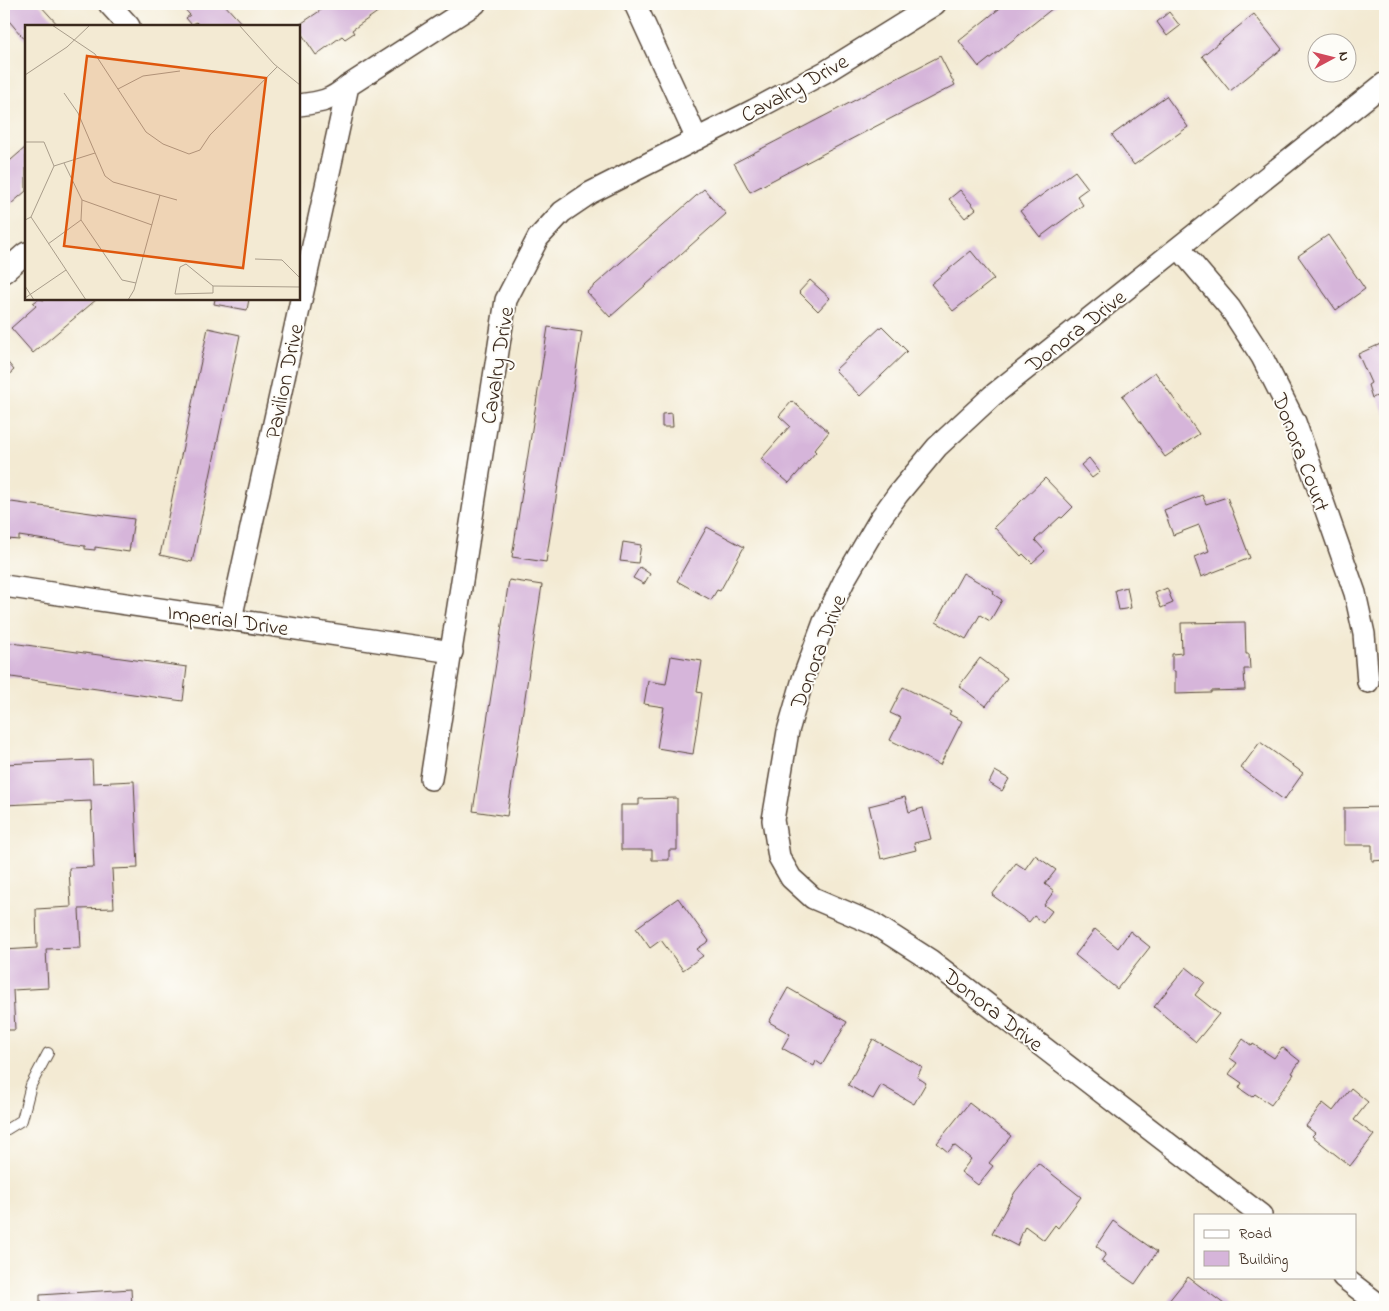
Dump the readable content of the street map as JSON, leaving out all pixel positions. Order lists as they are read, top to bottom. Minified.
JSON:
{"streets":{"street":["Cavalry Drive","Donora Drive","Pavilion Drive","Donora Court","Imperial Drive"]},"crossings":[["Cavalry Drive","Imperial Drive"],["Donora Drive","Donora Court"],["Pavilion Drive","Imperial Drive"]],"legend":["Road","Building"],"north":"right"}
